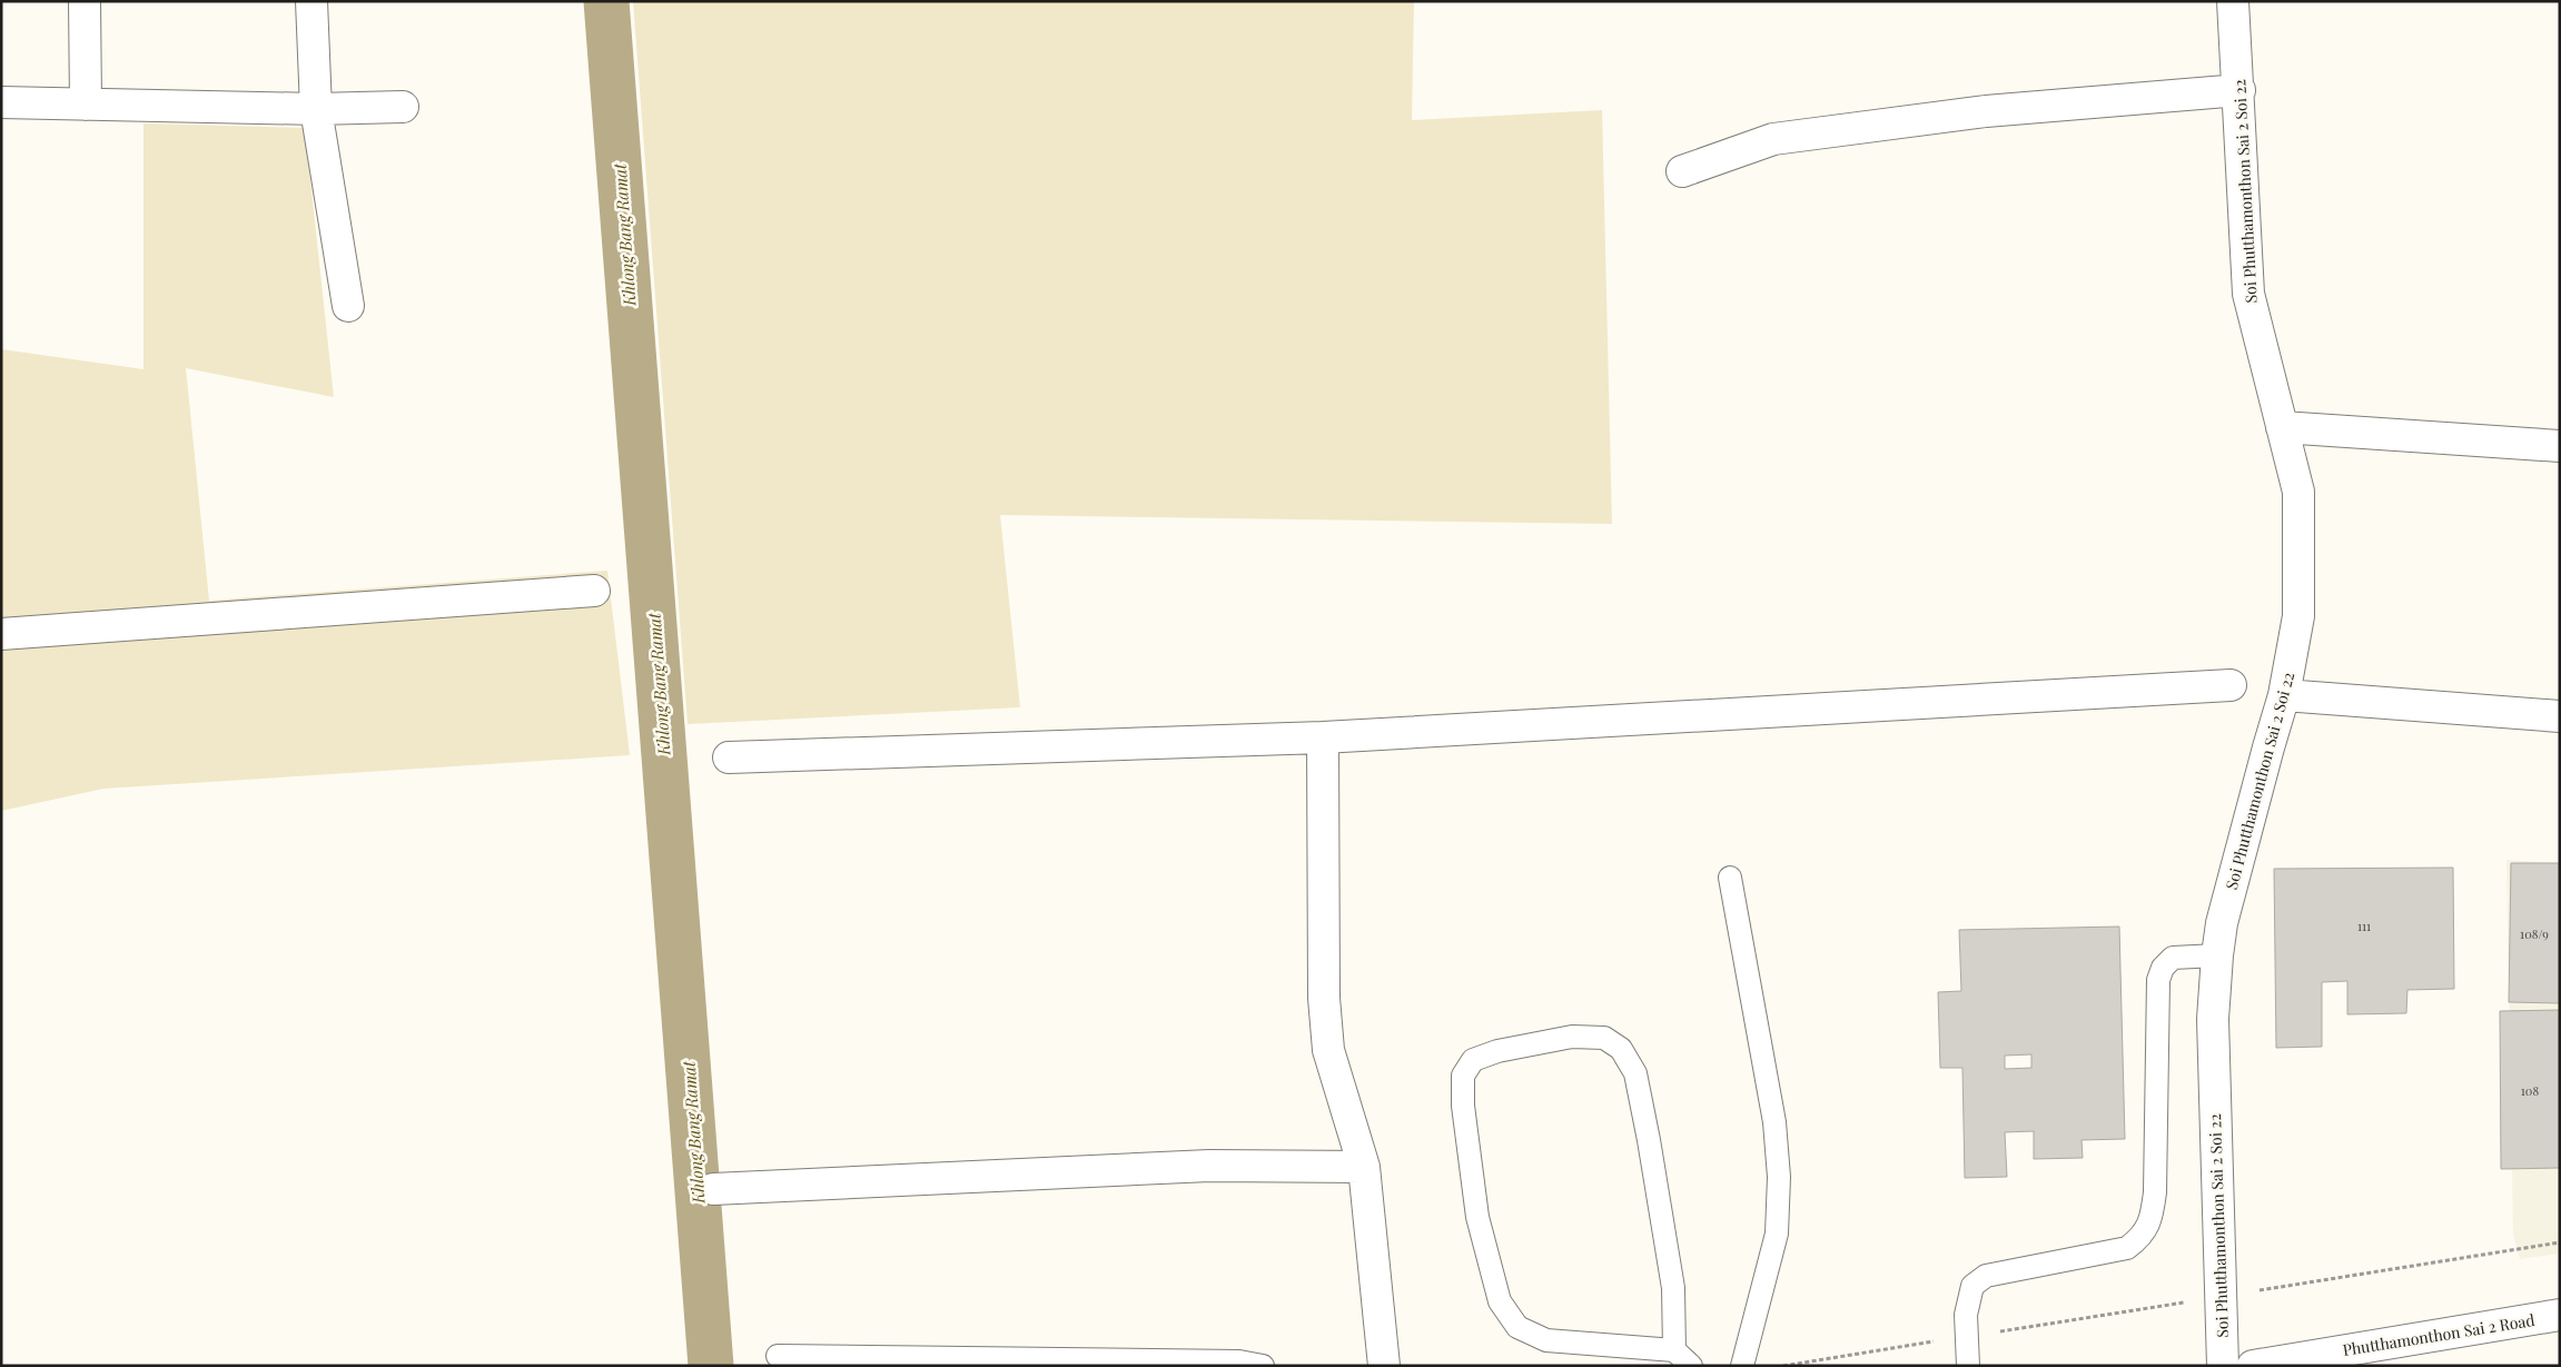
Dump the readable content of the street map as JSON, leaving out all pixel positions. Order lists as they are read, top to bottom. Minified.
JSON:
{"streets":{"street":["Soi Phutthamonthon Sai 2 Soi 22","Phutthamonthon Sai 2 Road"]},"water":["Khlong Bang Ramat"],"house_numbers":["111","108/9","108"]}
